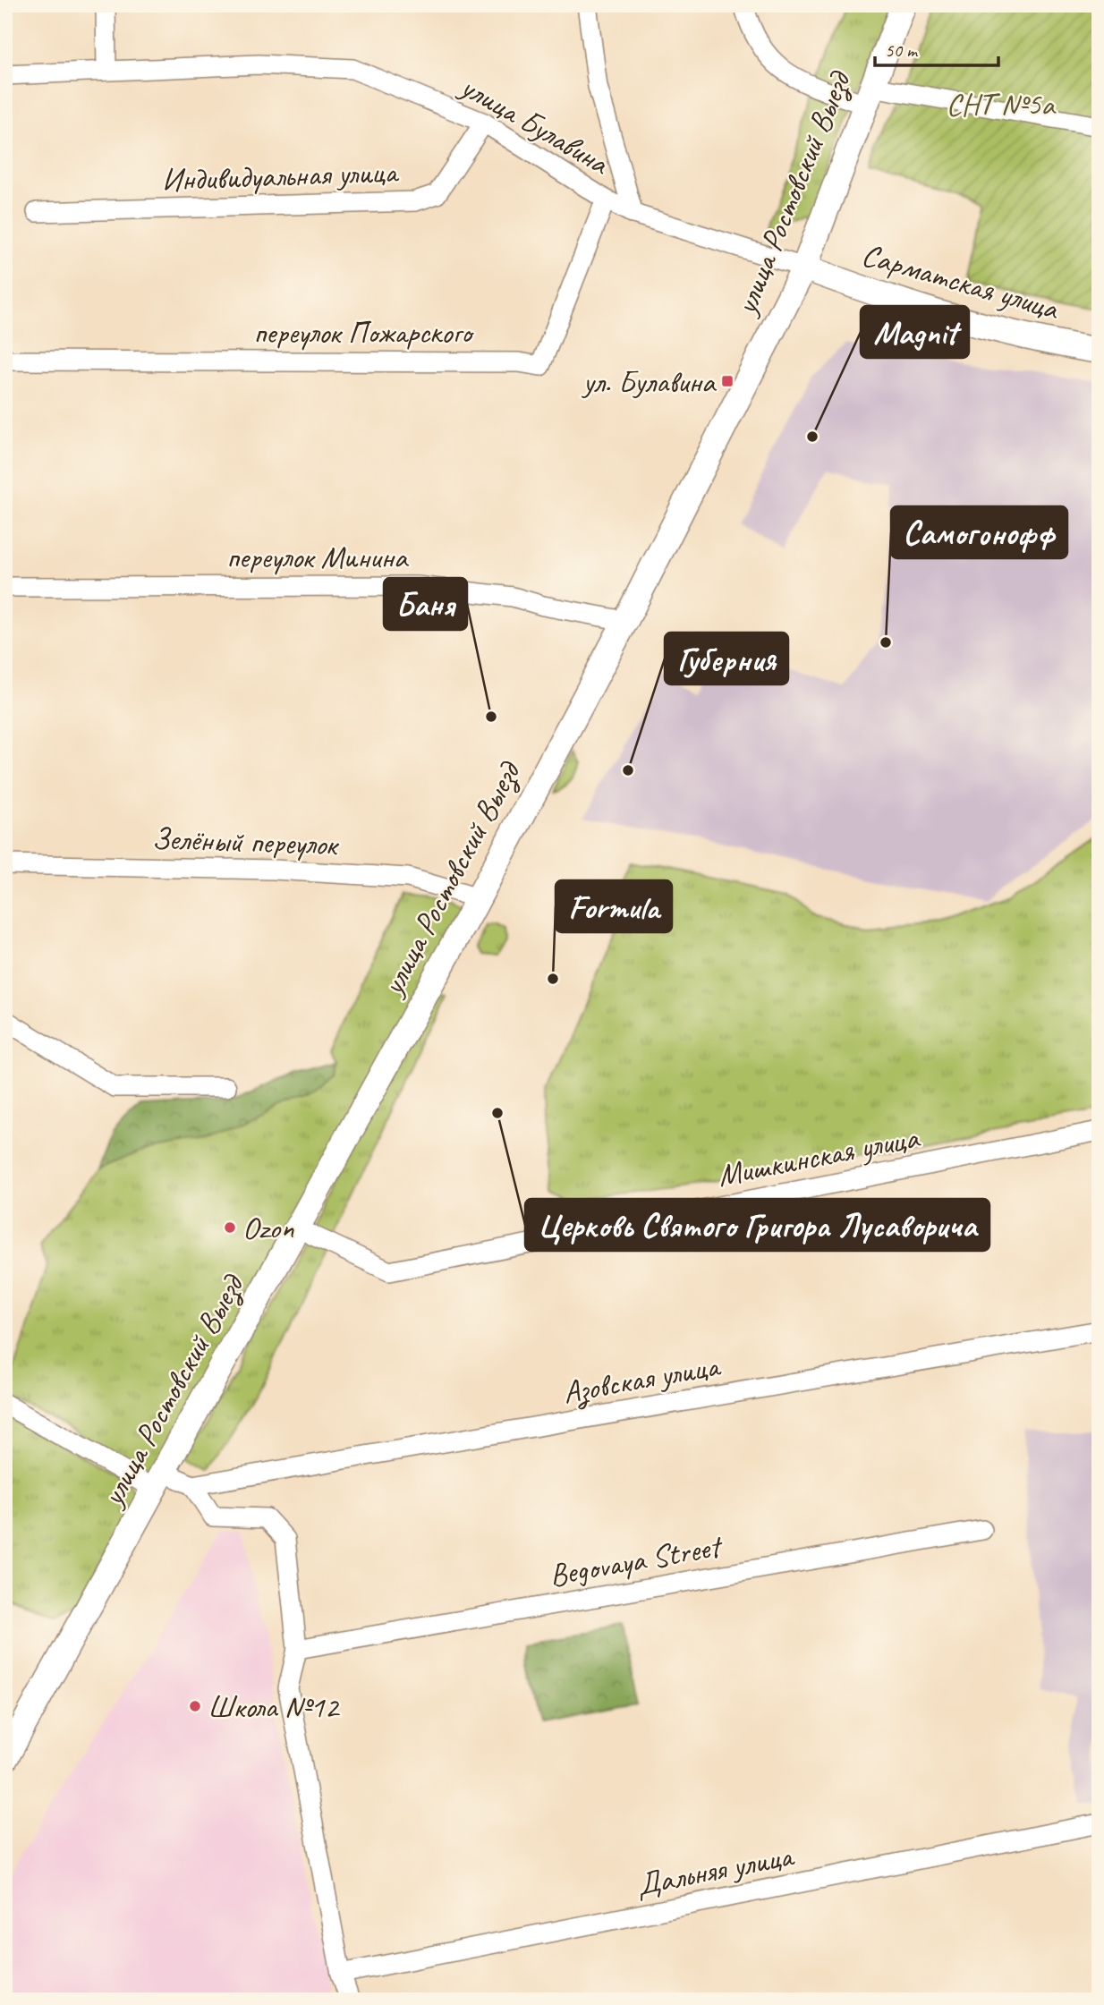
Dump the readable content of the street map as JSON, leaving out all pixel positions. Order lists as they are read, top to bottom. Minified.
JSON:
{"streets":{"main road":["улица Ростовский Выезд","Сарматская улица"],"street":["улица Булавина","Индивидуальная улица","переулок Пожарского","переулок Минина","Зелёный переулок","Мишкинская улица","Азовская улица","Begovaya Street","Дальняя улица"]},"crossings":[["улица Булавина","Индивидуальная улица"],["улица Булавина","улица Ростовский Выезд"],["улица Булавина","Сарматская улица"],["улица Булавина","переулок Пожарского"],["улица Ростовский Выезд","Сарматская улица"],["улица Ростовский Выезд","переулок Минина"],["улица Ростовский Выезд","Зелёный переулок"],["улица Ростовский Выезд","Мишкинская улица"]],"parks":["СНТ №5а"],"places":{"transit":["ул. Булавина"],"other":["Magnit","Самогонофф","Баня","Губерния","Formula","Церковь Святого Григора Лусаворича","Ozon","Школа №12"]},"scale_bar":"50 m"}
